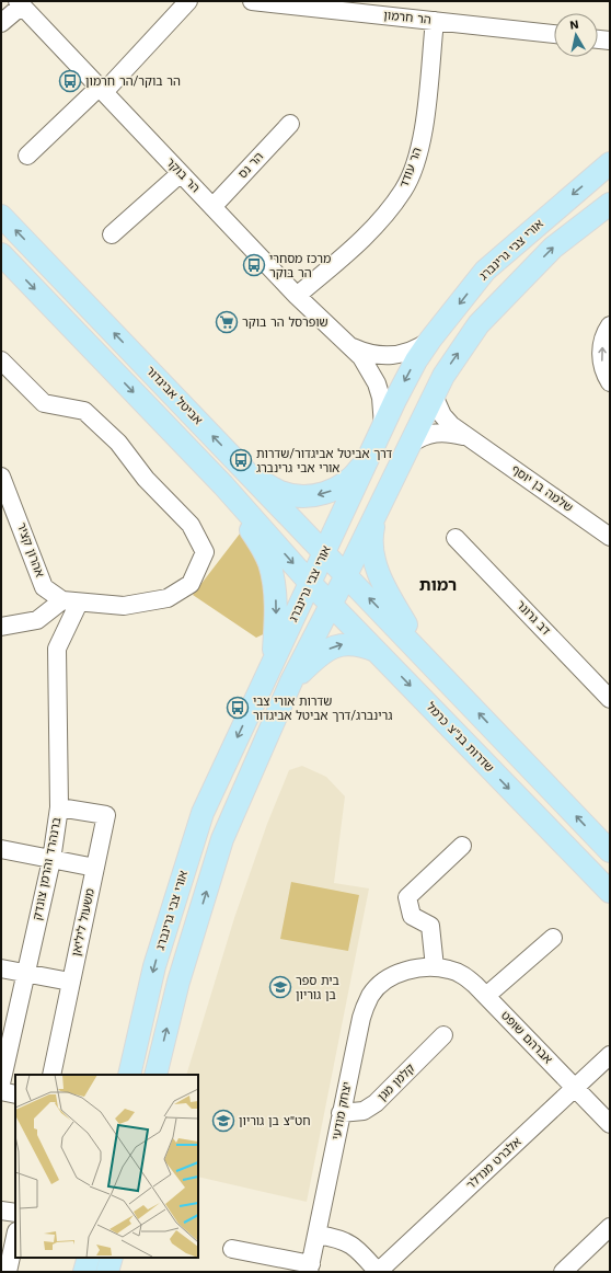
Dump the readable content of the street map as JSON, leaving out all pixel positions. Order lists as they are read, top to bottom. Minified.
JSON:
{"streets":{"main road":["אורי צבי גרינברג","אביטל אביגדור","שדרות בנ\"צ כרמל"],"street":["הר חרמון","הר נס","הר עודד","הר בוקר","שלמה בן יוסף","אהרון קציר","דב גרונר","ברנהרד והרמן צונדק","משעול ליליאן","אברהם שופט","קלמן מגן","יצחק מודעי","אלברט מנדלר"]},"crossings":[["הר חרמון","הר עודד"],["הר נס","הר בוקר"],["הר עודד","הר בוקר"],["הר בוקר","אורי צבי גרינברג"],["אורי צבי גרינברג","אביטל אביגדור"],["אורי צבי גרינברג","שדרות בנ\"צ כרמל"],["אהרון קציר","ברנהרד והרמן צונדק"],["ברנהרד והרמן צונדק","משעול ליליאן"],["אברהם שופט","יצחק מודעי"],["אברהם שופט","אלברט מנדלר"],["קלמן מגן","יצחק מודעי"]],"districts":["רמות"],"places":{"bus stop":["הר בוקר/הר חרמון","מרכז מסחרי הר בוקר","דרך אביטל אביגדור/שדרות אורי אבי גרינברג","שדרות אורי צבי גרינברג/דרך אביטל אביגדור"],"supermarket":["שופרסל הר בוקר"],"school or university":["בית ספר בן גוריון","חט\"צ בן גוריון"]},"north":"top"}
